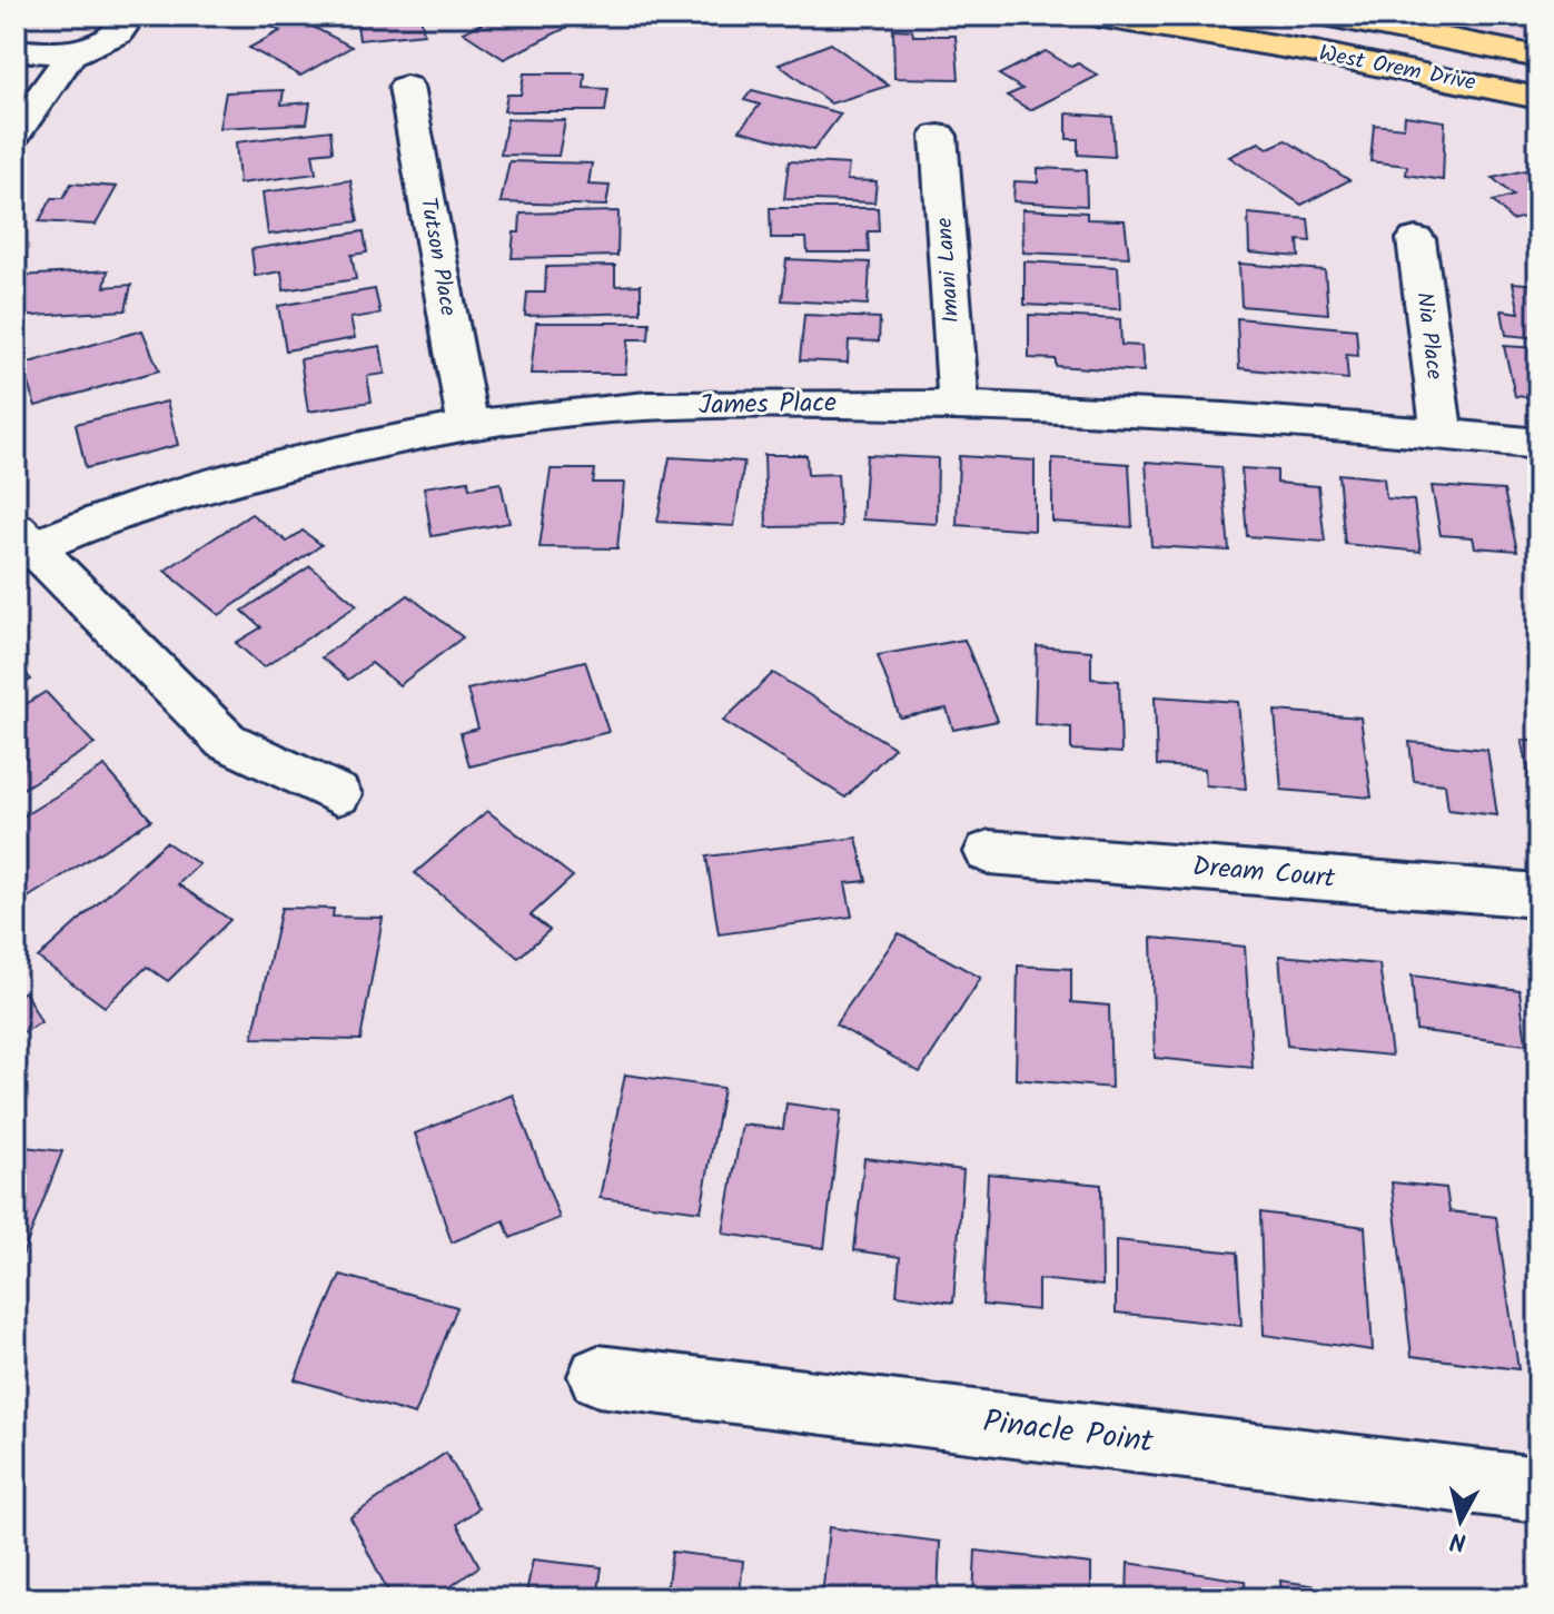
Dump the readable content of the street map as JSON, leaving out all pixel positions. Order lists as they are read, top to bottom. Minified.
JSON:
{"streets":{"main road":["West Orem Drive"],"street":["Tutson Place","Imani Lane","Nia Place","James Place","Dream Court","Pinacle Point"]},"crossings":[["Tutson Place","James Place"],["Imani Lane","James Place"],["Nia Place","James Place"]],"north":"bottom"}
